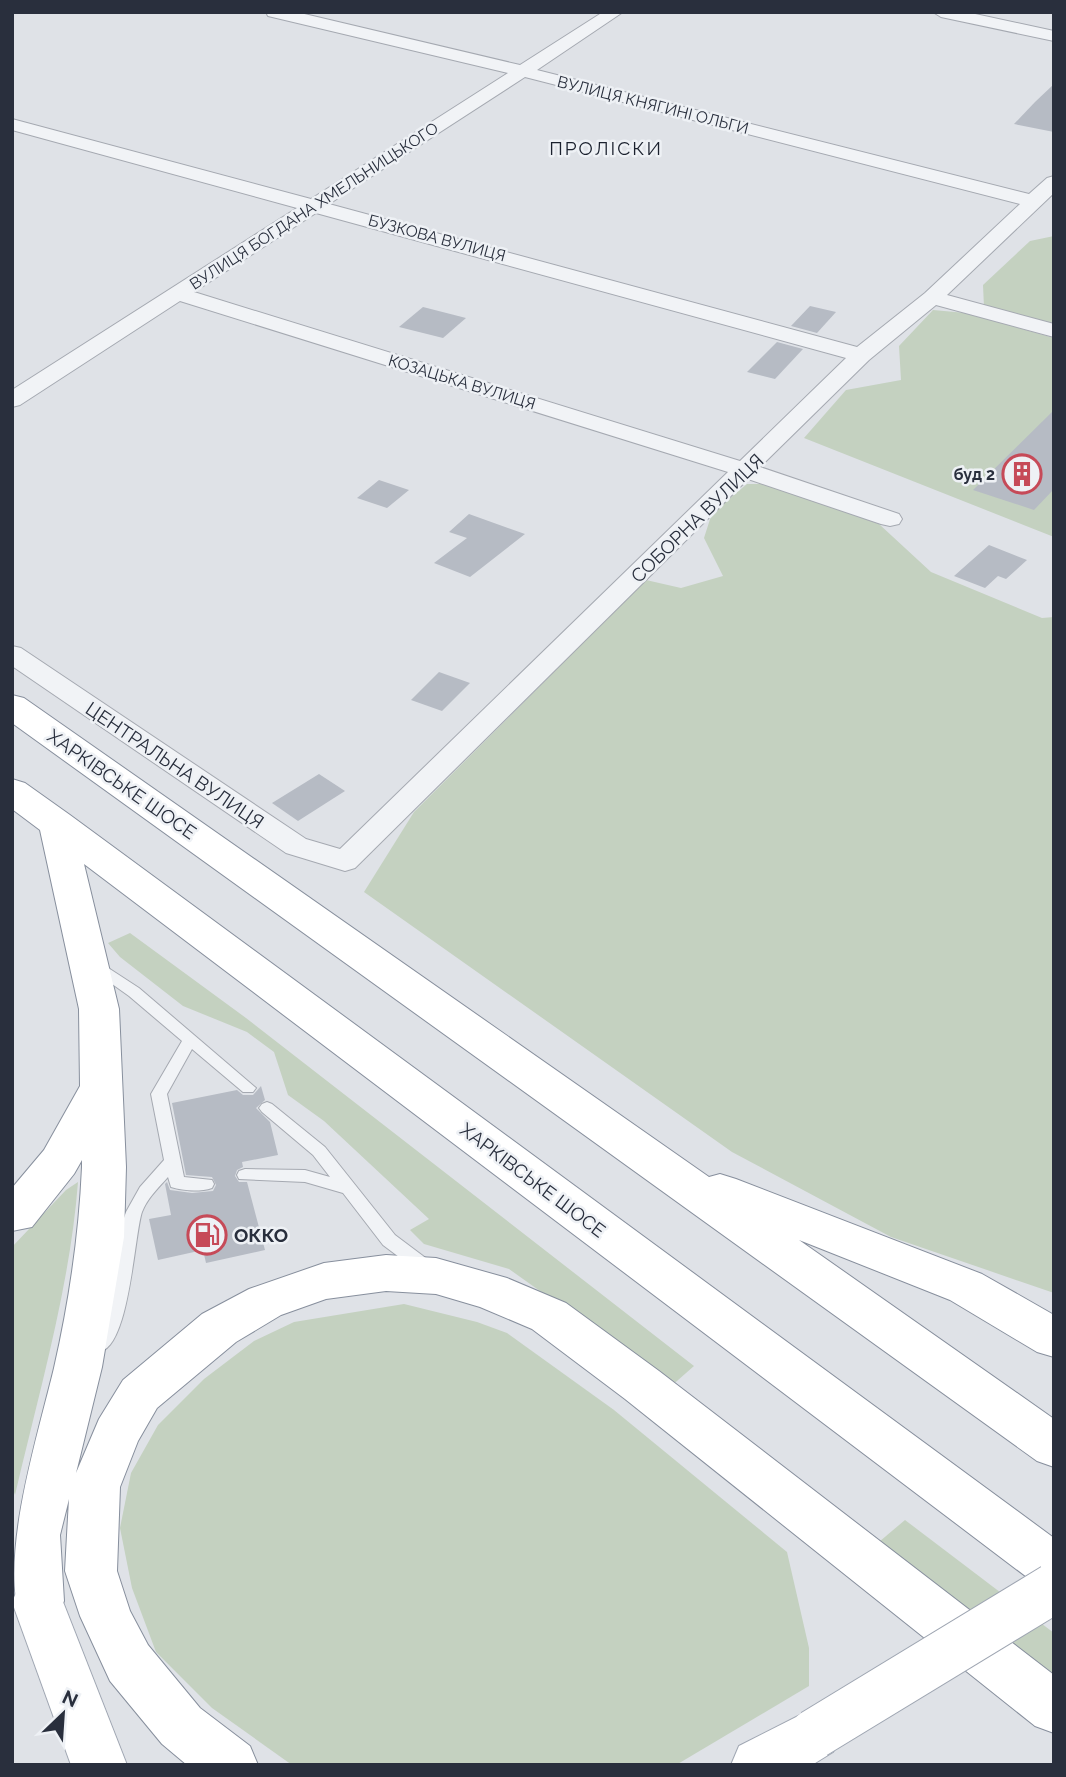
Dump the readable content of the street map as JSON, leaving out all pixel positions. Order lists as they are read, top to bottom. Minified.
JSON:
{"streets":{"main road":["ХАРКІВСЬКЕ ШОСЕ"],"street":["ВУЛИЦЯ КНЯГИНІ ОЛЬГИ","ВУЛИЦЯ БОГДАНА ХМЕЛЬНИЦЬКОГО","БУЗКОВА ВУЛИЦЯ","КОЗАЦЬКА ВУЛИЦЯ","СОБОРНА ВУЛИЦЯ","ЦЕНТРАЛЬНА ВУЛИЦЯ"]},"crossings":[["ВУЛИЦЯ КНЯГИНІ ОЛЬГИ","ВУЛИЦЯ БОГДАНА ХМЕЛЬНИЦЬКОГО"],["ВУЛИЦЯ КНЯГИНІ ОЛЬГИ","СОБОРНА ВУЛИЦЯ"],["ВУЛИЦЯ БОГДАНА ХМЕЛЬНИЦЬКОГО","БУЗКОВА ВУЛИЦЯ"],["ВУЛИЦЯ БОГДАНА ХМЕЛЬНИЦЬКОГО","КОЗАЦЬКА ВУЛИЦЯ"],["БУЗКОВА ВУЛИЦЯ","СОБОРНА ВУЛИЦЯ"],["КОЗАЦЬКА ВУЛИЦЯ","СОБОРНА ВУЛИЦЯ"],["СОБОРНА ВУЛИЦЯ","ЦЕНТРАЛЬНА ВУЛИЦЯ"]],"districts":["ПРОЛІСКИ"],"places":{"building":["буд 2"],"fuel station":["ОККО"]},"north":"top right"}
